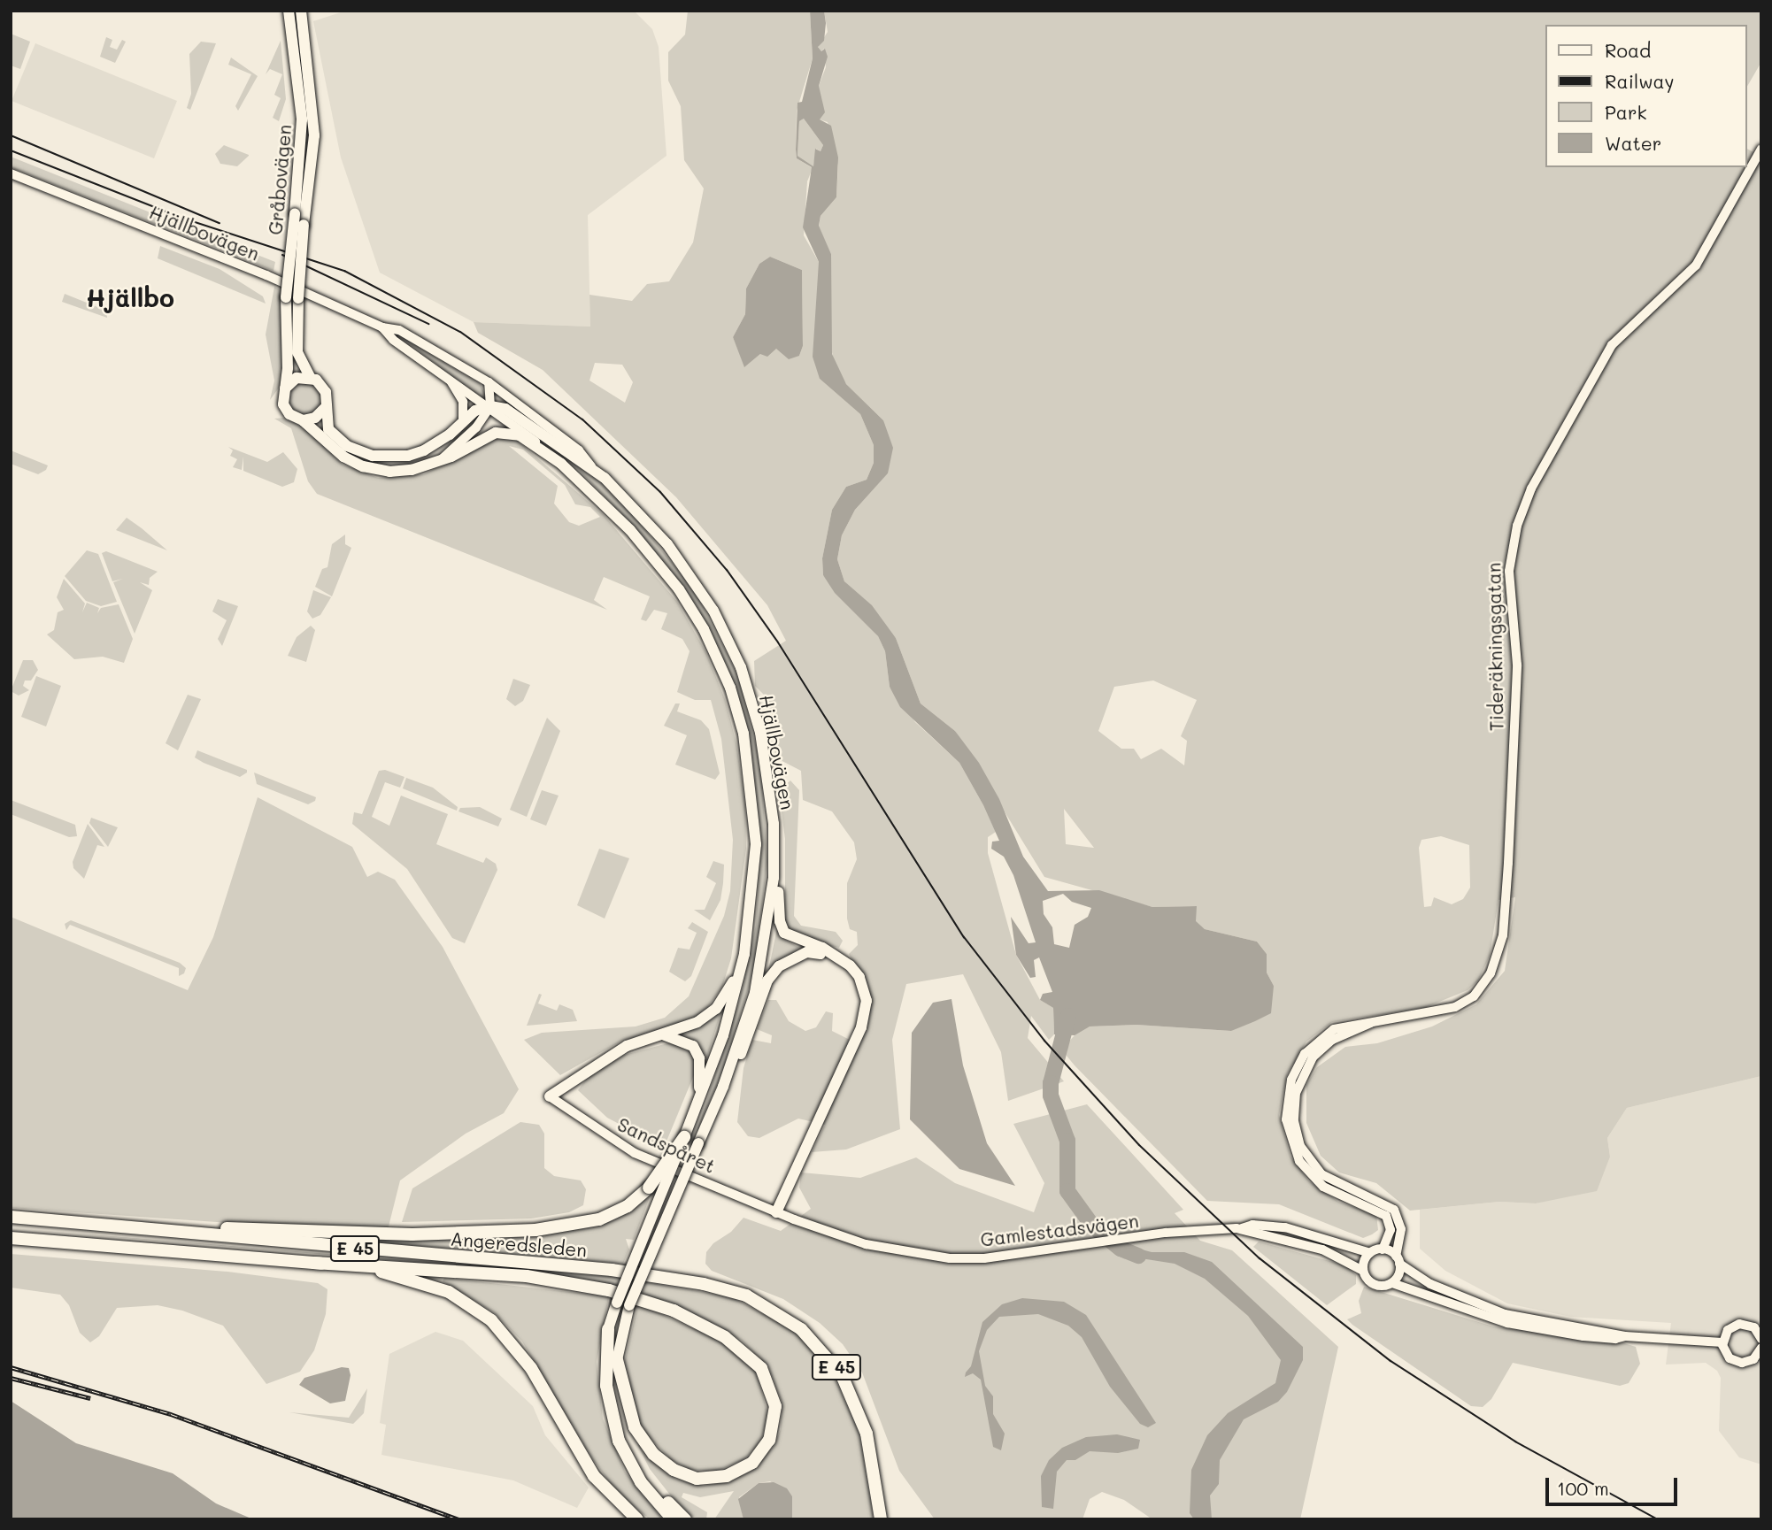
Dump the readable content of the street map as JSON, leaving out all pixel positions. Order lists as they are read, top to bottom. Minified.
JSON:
{"streets":{"highway":["Angeredsleden","E 45"],"main road":["Gråbovägen","Hjällbovägen"],"street":["Tideräkningsgatan","Sandspåret","Gamlestadsvägen"]},"crossings":[["Gråbovägen","Hjällbovägen"],["Tideräkningsgatan","Gamlestadsvägen"],["Sandspåret","Gamlestadsvägen"]],"districts":["Hjällbo"],"legend":["Road","Railway","Park","Water"],"scale_bar":"100 m"}
